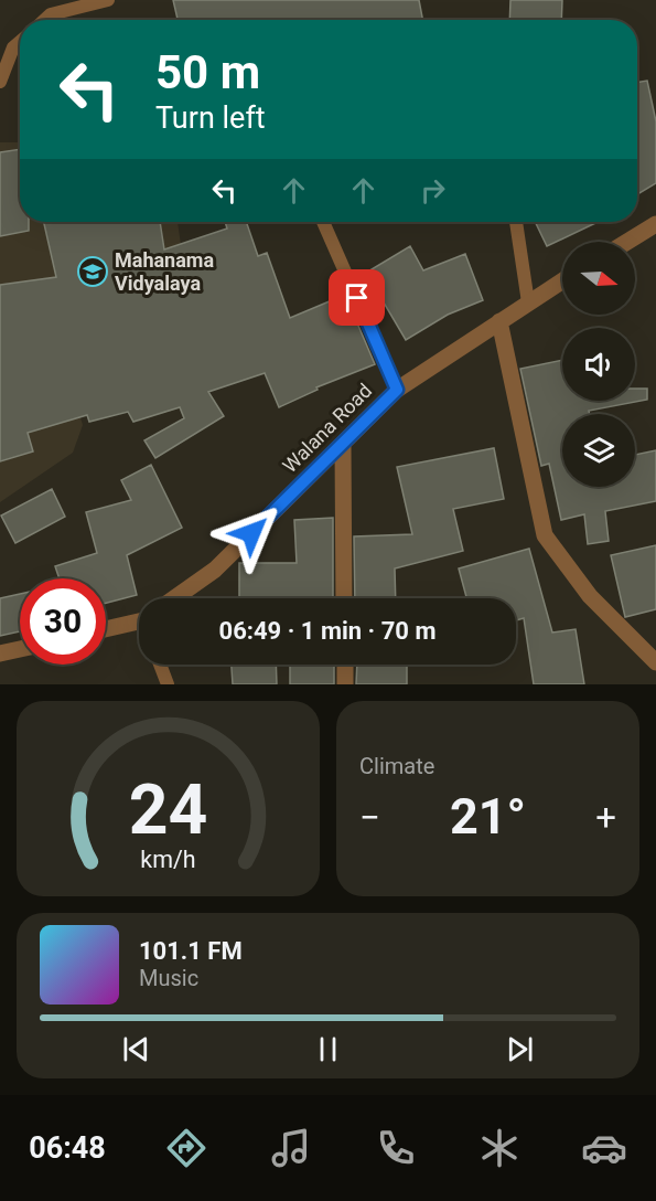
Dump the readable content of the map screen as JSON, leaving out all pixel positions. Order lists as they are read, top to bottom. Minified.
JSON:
{"streets":{"street":["Walana Road"]},"places":{"school or university":["Mahanama Vidyalaya"]},"north":"right","page":{"turn":["50 m","Turn left"],"limit":"30","trip":"06:49 · 1 min · 70 m","tile":"Climate","heat":["−","21°","+"],"song":["101.1 FM","Music"],"tabs":"06:48","gauge":["24","km/h"]}}
